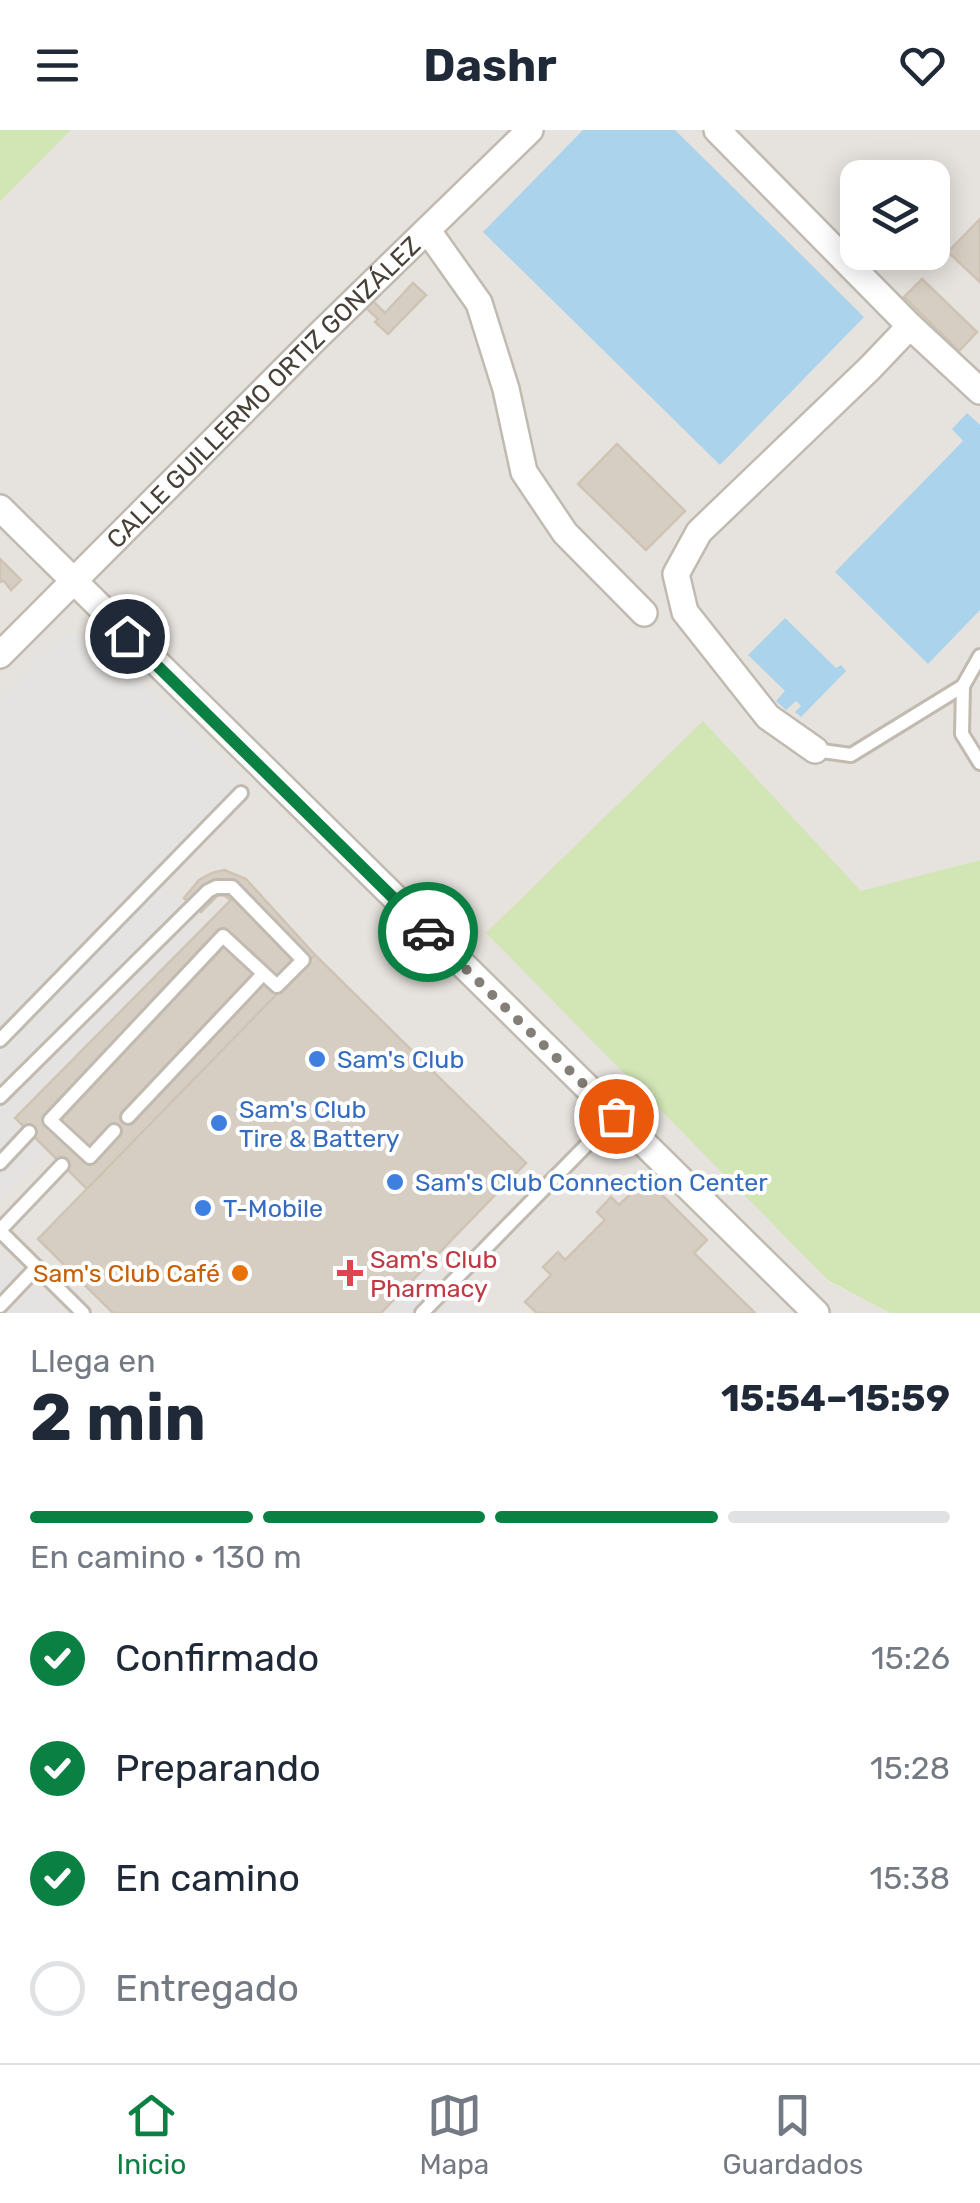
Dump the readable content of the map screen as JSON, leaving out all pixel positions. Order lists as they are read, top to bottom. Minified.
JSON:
{"streets":{"street":["CALLE GUILLERMO ORTIZ GONZÁLEZ"]},"places":{"other":["Sam's Club","Sam's Club Tire & Battery","Sam's Club Connection Center","T-Mobile","Sam's Club Café"],"health":["Sam's Club Pharmacy"]},"page":{"header":"Dashr","heading":["2 min","Llega en","15:54–15:59"],"bar":"En camino · 130 m","list":[["Confirmado","15:26"],["Preparando","15:28"],["En camino","15:38"],"Entregado"],"tabs":["Inicio","Mapa","Guardados"]}}
